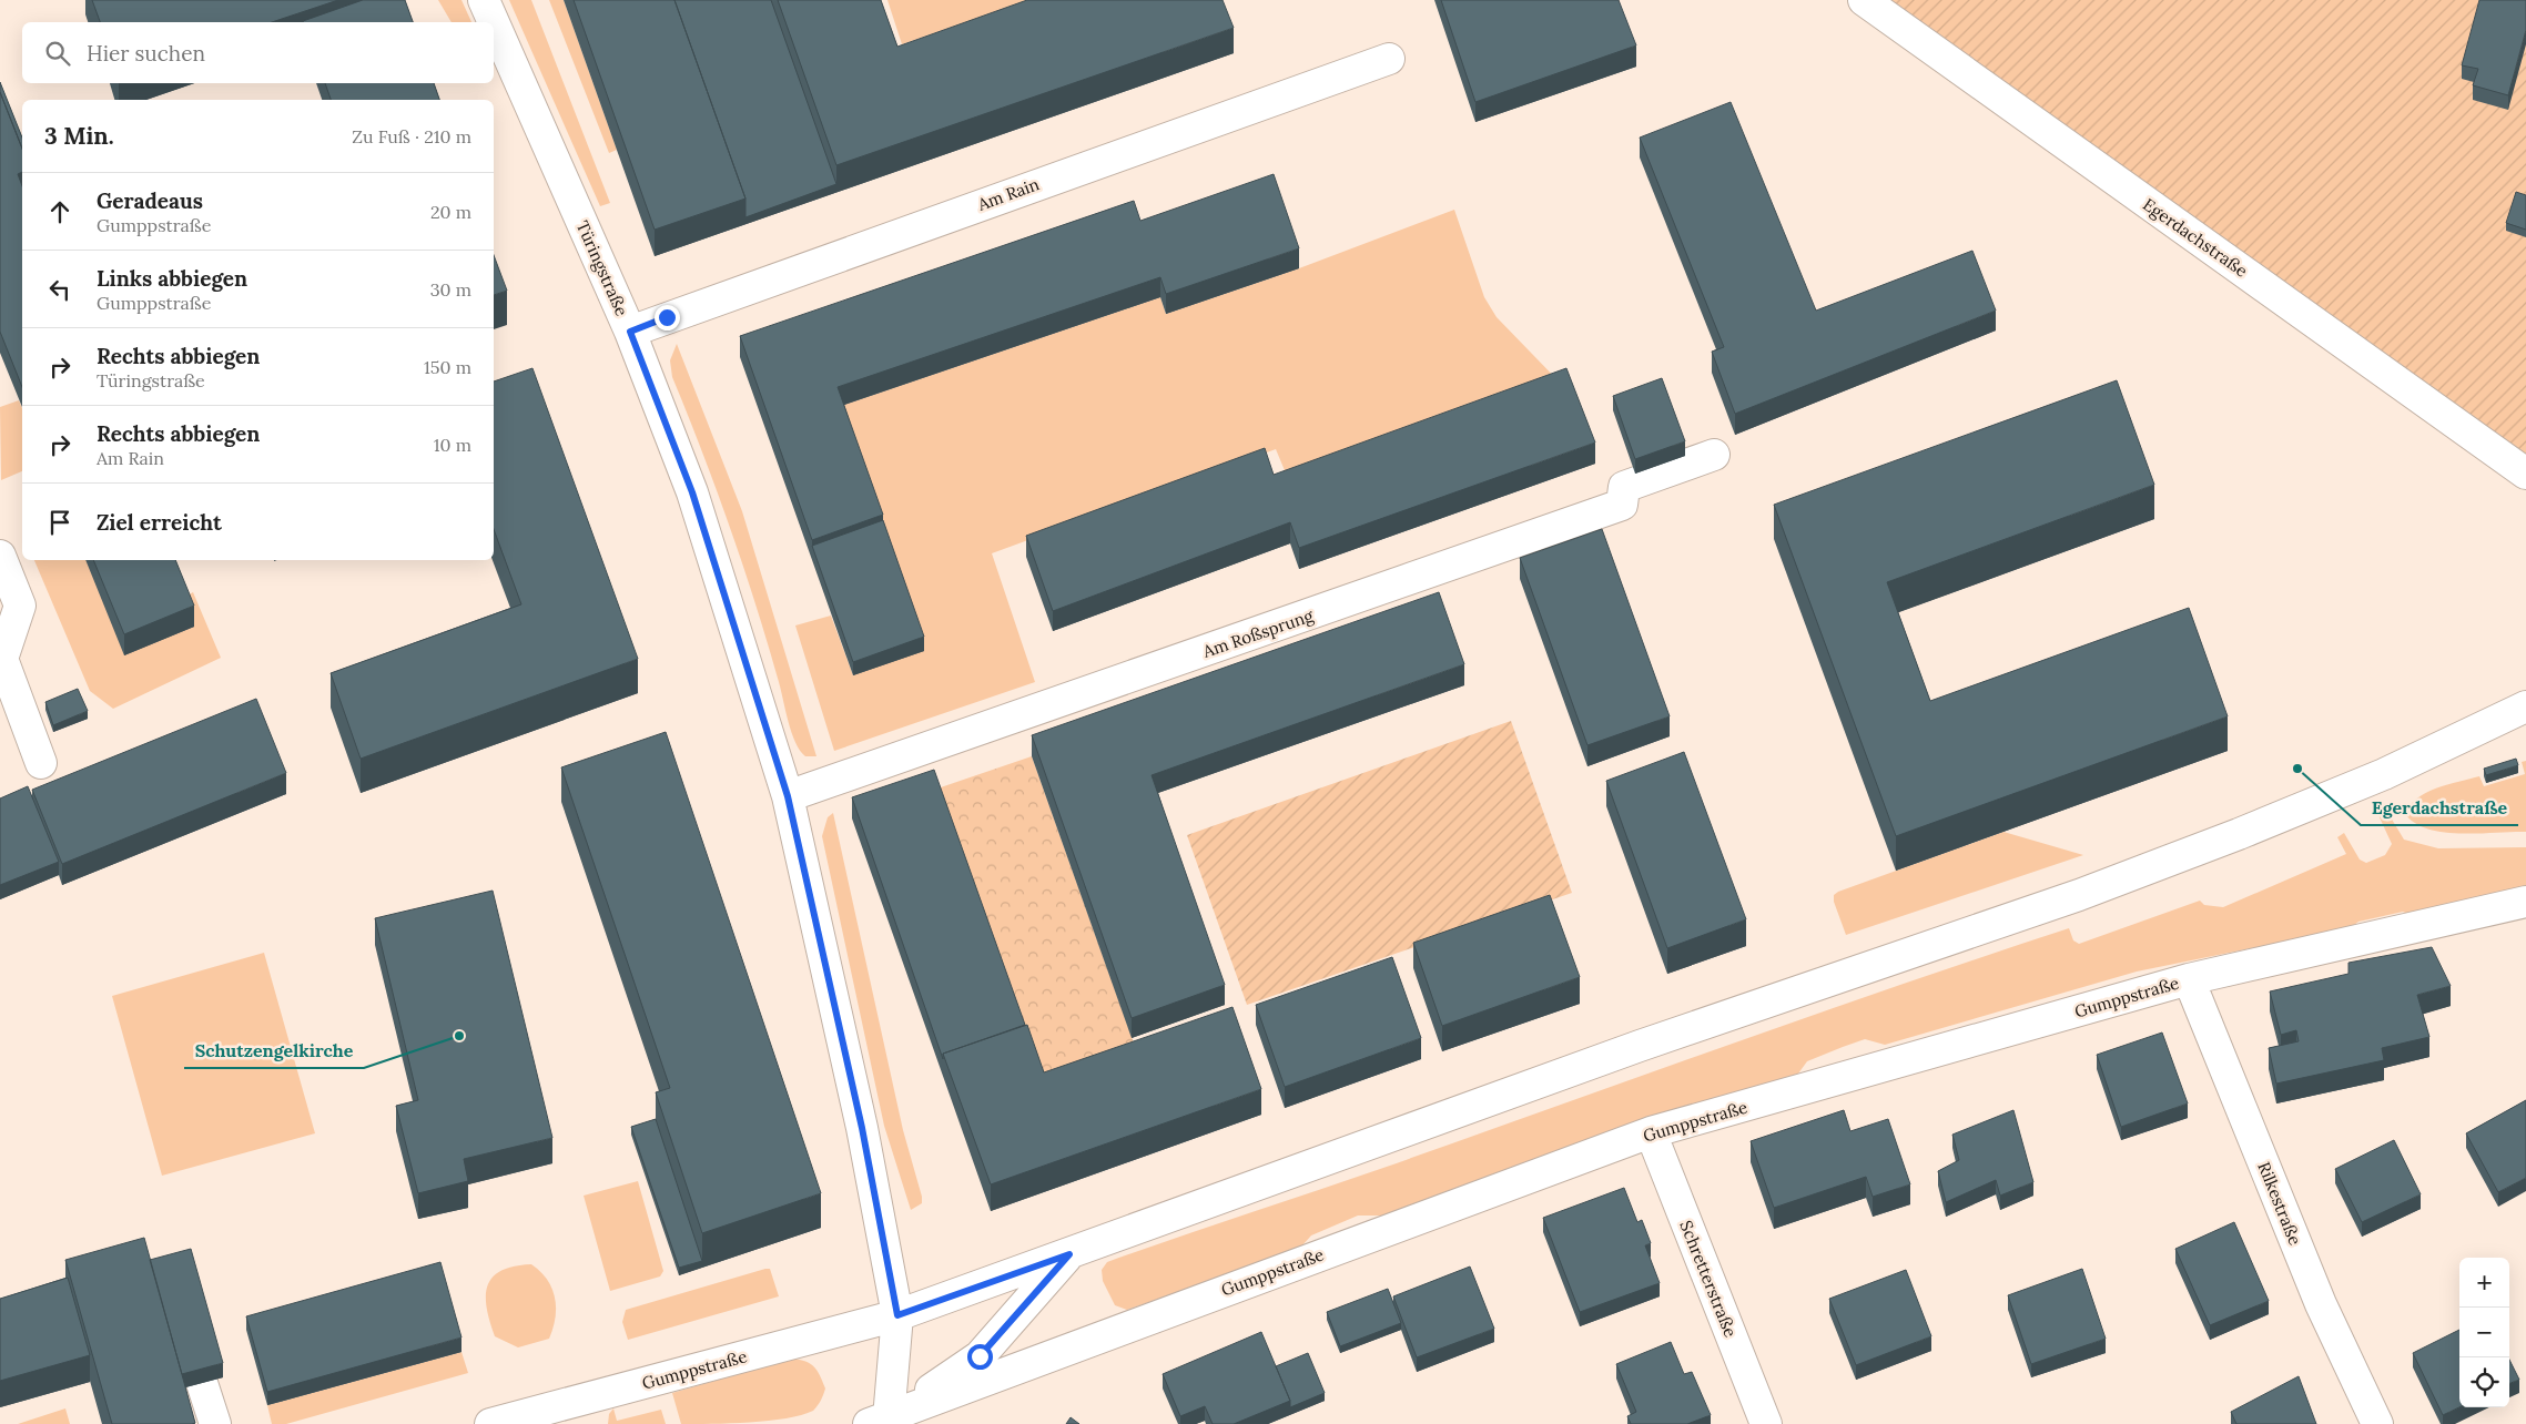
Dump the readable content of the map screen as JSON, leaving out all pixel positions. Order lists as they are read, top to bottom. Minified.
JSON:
{"streets":{"street":["Am Rain","Egerdachstraße","Türingstraße","Am Roßsprung","Gumppstraße","Rilkestraße","Schretterstraße"]},"crossings":[["Am Rain","Türingstraße"],["Türingstraße","Am Roßsprung"],["Türingstraße","Gumppstraße"],["Gumppstraße","Rilkestraße"],["Gumppstraße","Schretterstraße"]],"places":["Egerdachstraße","Schutzengelkirche"],"page":{"search":"Hier suchen","heading":["3 Min.","Zu Fuß · 210 m"],"list":[["Geradeaus","Gumppstraße","20 m"],["Links abbiegen","Gumppstraße","30 m"],["Rechts abbiegen","Türingstraße","150 m"],["Rechts abbiegen","Am Rain","10 m"],"Ziel erreicht"],"map_buttons":["+","−"]}}
